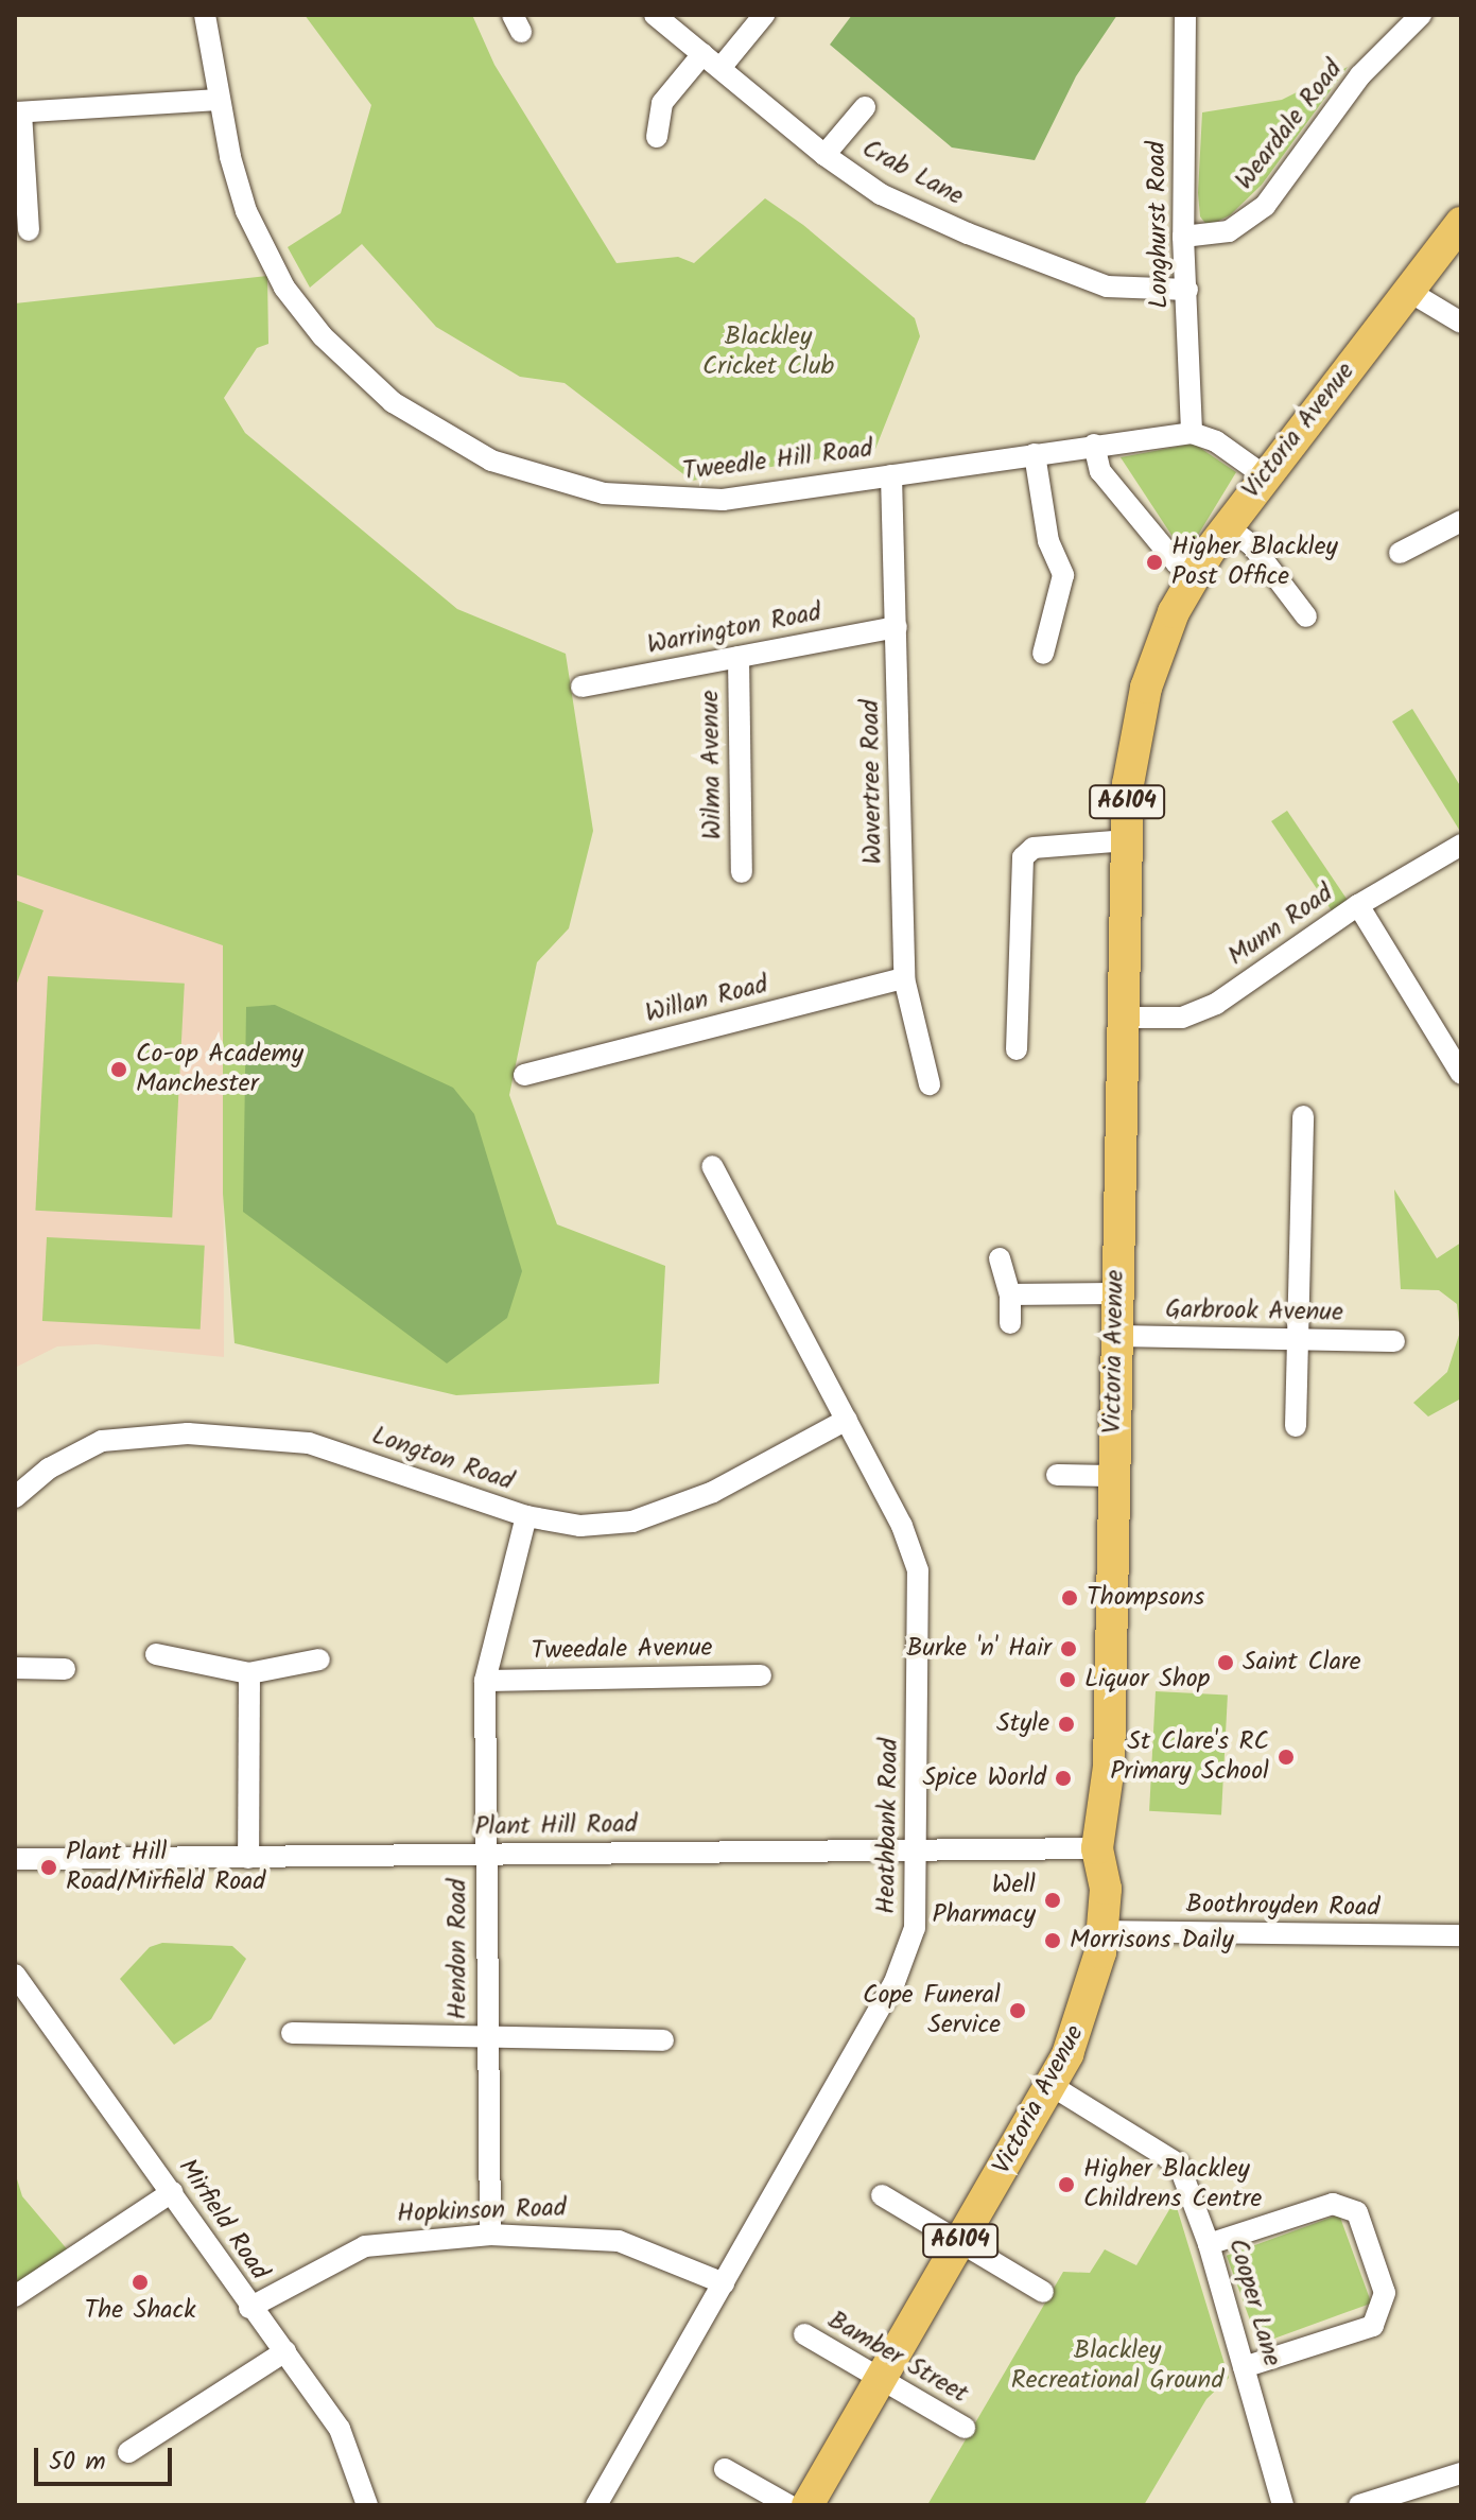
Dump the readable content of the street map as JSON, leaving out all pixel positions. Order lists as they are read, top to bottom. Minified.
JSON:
{"streets":{"main road":["Victoria Avenue","A6104"],"street":["Weardale Road","Crab Lane","Longhurst Road","Tweedle Hill Road","Warrington Road","Wilma Avenue","Wavertree Road","Munn Road","Willan Road","Garbrook Avenue","Longton Road","Tweedale Avenue","Plant Hill Road","Heathbank Road","Boothroyden Road","Hendon Road","Hopkinson Road","Mirfield Road","Cooper Lane","Bamber Street"]},"crossings":[["Weardale Road","Longhurst Road"],["Crab Lane","Longhurst Road"],["Longhurst Road","Tweedle Hill Road"],["Victoria Avenue","Munn Road"],["Victoria Avenue","Garbrook Avenue"],["Victoria Avenue","Plant Hill Road"],["Victoria Avenue","Boothroyden Road"],["Victoria Avenue","Cooper Lane"],["Victoria Avenue","Bamber Street"],["Tweedle Hill Road","Wavertree Road"],["Warrington Road","Wilma Avenue"],["Warrington Road","Wavertree Road"],["Wavertree Road","Willan Road"],["Longton Road","Heathbank Road"],["Longton Road","Hendon Road"],["Tweedale Avenue","Hendon Road"],["Plant Hill Road","Heathbank Road"],["Plant Hill Road","Hendon Road"],["Heathbank Road","Hopkinson Road"],["Hendon Road","Hopkinson Road"],["Hopkinson Road","Mirfield Road"]],"parks":["Blackley Cricket Club","Blackley Recreational Ground"],"places":["Higher Blackley Post Office","Co-op Academy Manchester","Thompsons","Burke 'n' Hair","Saint Clare","Liquor Shop","Style","St Clare's RC Primary School","Spice World","Plant Hill Road/Mirfield Road","Well Pharmacy","Morrisons Daily","Cope Funeral Service","Higher Blackley Childrens Centre","The Shack"],"scale_bar":"50 m"}
